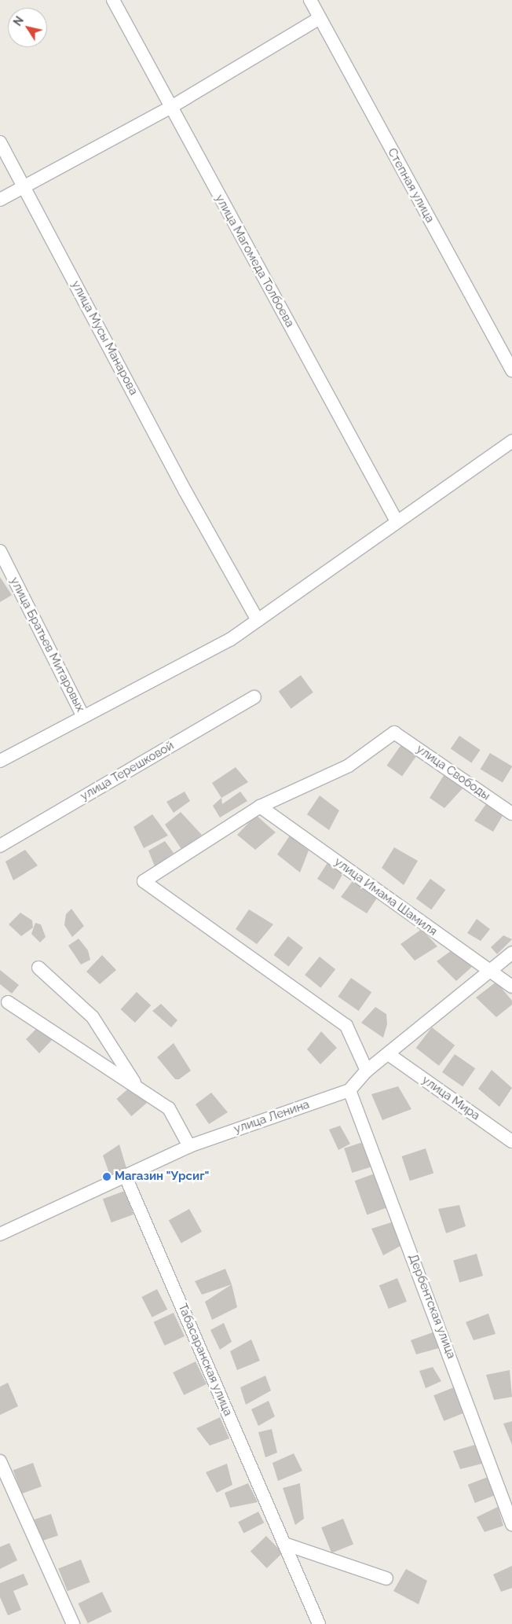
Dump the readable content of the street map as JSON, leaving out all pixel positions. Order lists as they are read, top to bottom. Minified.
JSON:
{"streets":{"street":["Степная улица","улица Магомеда Толбоева","улица Мусы Манарова","улица Братьев Митаровых","улица Терешковой","улица Свободы","улица Имама Шамиля","улица Мира","улица Ленина","Дербентская улица","Табасаранская улица"]},"crossings":[["улица Свободы","улица Имама Шамиля"],["улица Имама Шамиля","улица Ленина"],["улица Мира","улица Ленина"],["улица Ленина","Дербентская улица"],["улица Ленина","Табасаранская улица"]],"places":["Магазин \"Урсиг\""],"north":"top left"}
